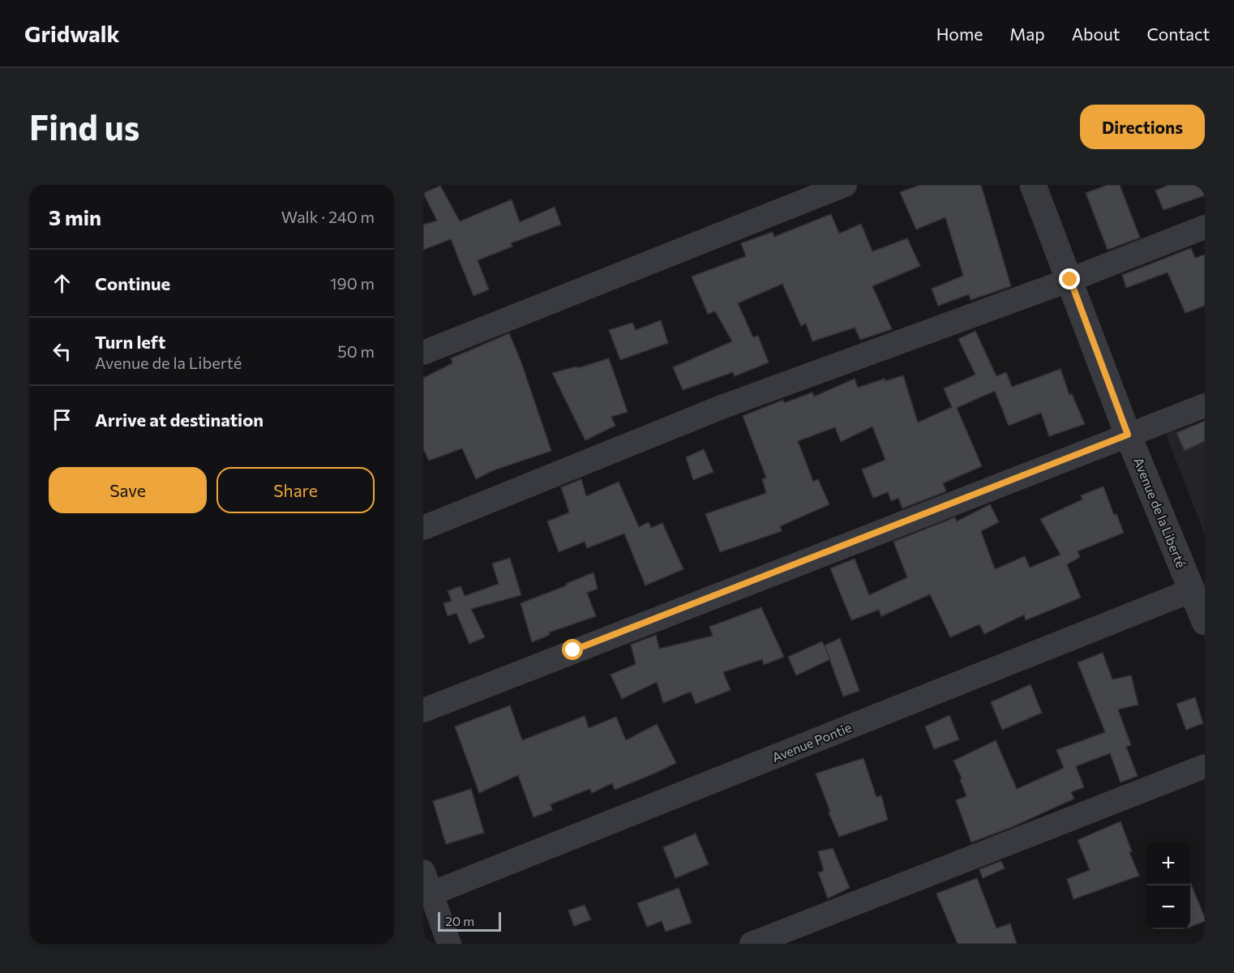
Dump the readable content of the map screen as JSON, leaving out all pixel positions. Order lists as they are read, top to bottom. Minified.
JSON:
{"streets":{"street":["Avenue de la Liberté","Avenue Pontie"]},"crossings":[["Avenue de la Liberté","Avenue Pontie"]],"scale_bar":"20 m","page":{"header":"Gridwalk","nav":["Home","Map","About","Contact"],"buttons":["Directions",["Save","Share"]],"title":"Find us","heading":["3 min","Walk · 240 m"],"list":[["Continue","190 m"],["Turn left","Avenue de la Liberté","50 m"],"Arrive at destination"],"map_buttons":["+","−"],"scale":"20 m"}}
